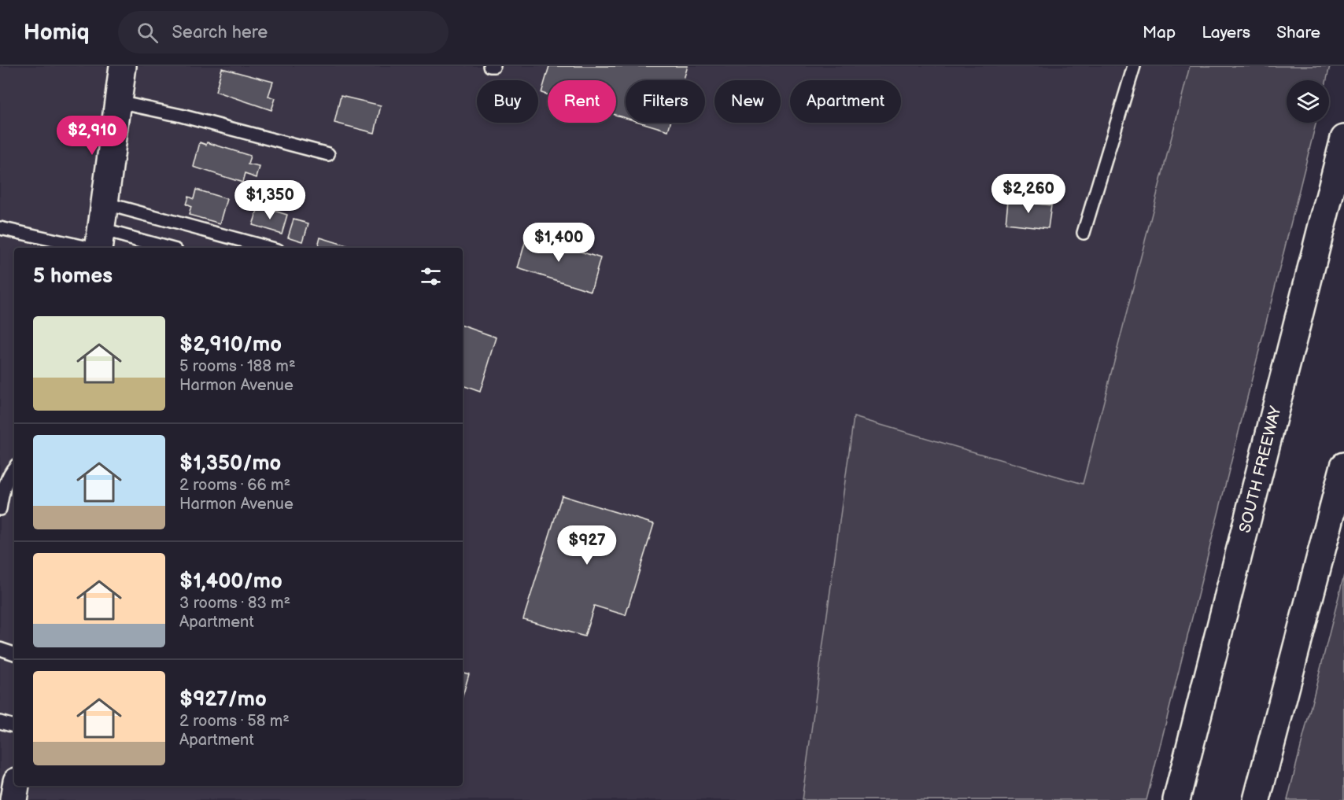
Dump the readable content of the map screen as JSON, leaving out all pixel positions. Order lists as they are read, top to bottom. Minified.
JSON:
{"streets":{"main road":["SOUTH FREEWAY"]},"page":{"header":"Homiq","search":"Search here","nav":["Map","Layers","Share"],"chip":["Buy","Rent","Filters","New","Apartment"],"price":["$2,910","$2,260","$1,350","$1,400","$927"],"heading":"5 homes","list":[{"name":"$2,910/mo","note":"5 rooms · 188 m² · Harmon Avenue"},{"name":"$1,350/mo","note":"2 rooms · 66 m² · Harmon Avenue"},{"name":"$1,400/mo","note":"3 rooms · 83 m² · Apartment"},{"name":"$927/mo","note":"2 rooms · 58 m² · Apartment"}]}}
